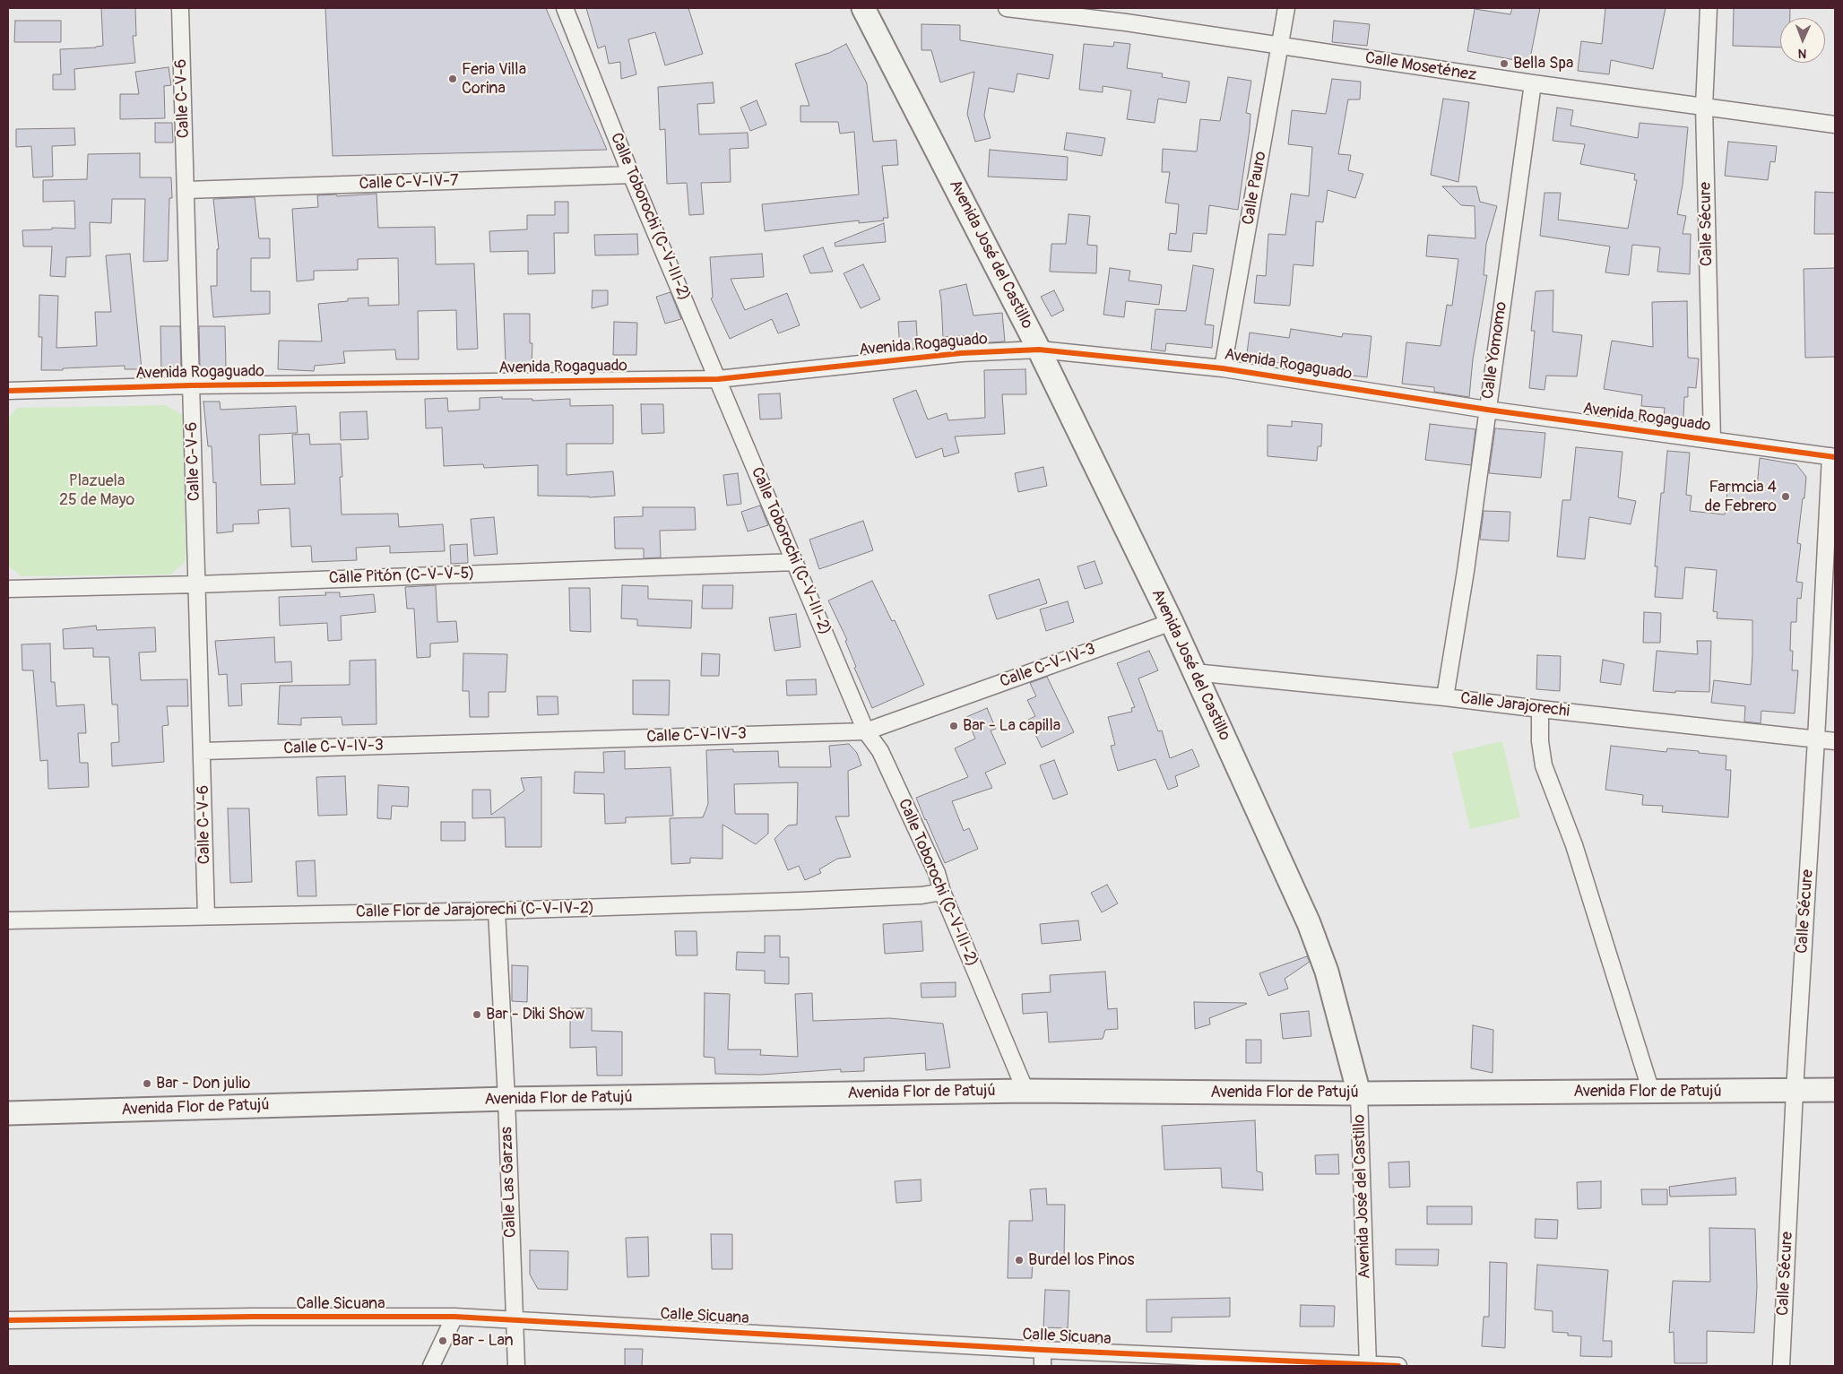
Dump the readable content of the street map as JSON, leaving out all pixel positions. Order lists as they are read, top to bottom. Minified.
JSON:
{"streets":{"main road":["Avenida José del Castillo","Avenida Flor de Patujú"],"street":["Calle Moseténez","Calle C-V-6","Calle C-V-IV-7","Calle Pauro","Calle Toborochi (C-V-III-2)","Calle Sécure","Avenida Rogaguado","Calle Yomomo","Calle Pitón (C-V-V-5)","Calle C-V-IV-3","Calle Jarajorechi","Calle Flor de Jarajorechi (C-V-IV-2)","Calle Las Garzas","Calle Sicuana"]},"crossings":[["Calle Moseténez","Calle Pauro"],["Calle Moseténez","Calle Sécure"],["Calle Moseténez","Calle Yomomo"],["Calle C-V-6","Calle C-V-IV-7"],["Calle C-V-6","Avenida Rogaguado"],["Calle C-V-6","Calle Pitón (C-V-V-5)"],["Calle C-V-6","Calle C-V-IV-3"],["Calle C-V-6","Calle Flor de Jarajorechi (C-V-IV-2)"],["Calle C-V-IV-7","Calle Toborochi (C-V-III-2)"],["Calle Pauro","Avenida Rogaguado"],["Calle Toborochi (C-V-III-2)","Avenida Rogaguado"],["Calle Toborochi (C-V-III-2)","Calle Pitón (C-V-V-5)"],["Calle Toborochi (C-V-III-2)","Calle C-V-IV-3"],["Calle Toborochi (C-V-III-2)","Calle Flor de Jarajorechi (C-V-IV-2)"],["Calle Toborochi (C-V-III-2)","Avenida Flor de Patujú"],["Calle Sécure","Avenida Rogaguado"],["Calle Sécure","Calle Jarajorechi"],["Calle Sécure","Avenida Flor de Patujú"],["Avenida José del Castillo","Avenida Rogaguado"],["Avenida José del Castillo","Calle C-V-IV-3"],["Avenida José del Castillo","Calle Jarajorechi"],["Avenida José del Castillo","Avenida Flor de Patujú"],["Avenida José del Castillo","Calle Sicuana"],["Avenida Rogaguado","Calle Yomomo"],["Calle Yomomo","Calle Jarajorechi"],["Calle Flor de Jarajorechi (C-V-IV-2)","Calle Las Garzas"],["Avenida Flor de Patujú","Calle Las Garzas"],["Calle Las Garzas","Calle Sicuana"]],"parks":["Plazuela 25 de Mayo"],"places":["Bella Spa","Feria Villa Corina","Farmcia 4 de Febrero","Bar - La capilla","Bar - Diki Show","Bar - Don julio","Burdel los Pinos","Bar - Lan"],"north":"bottom"}
